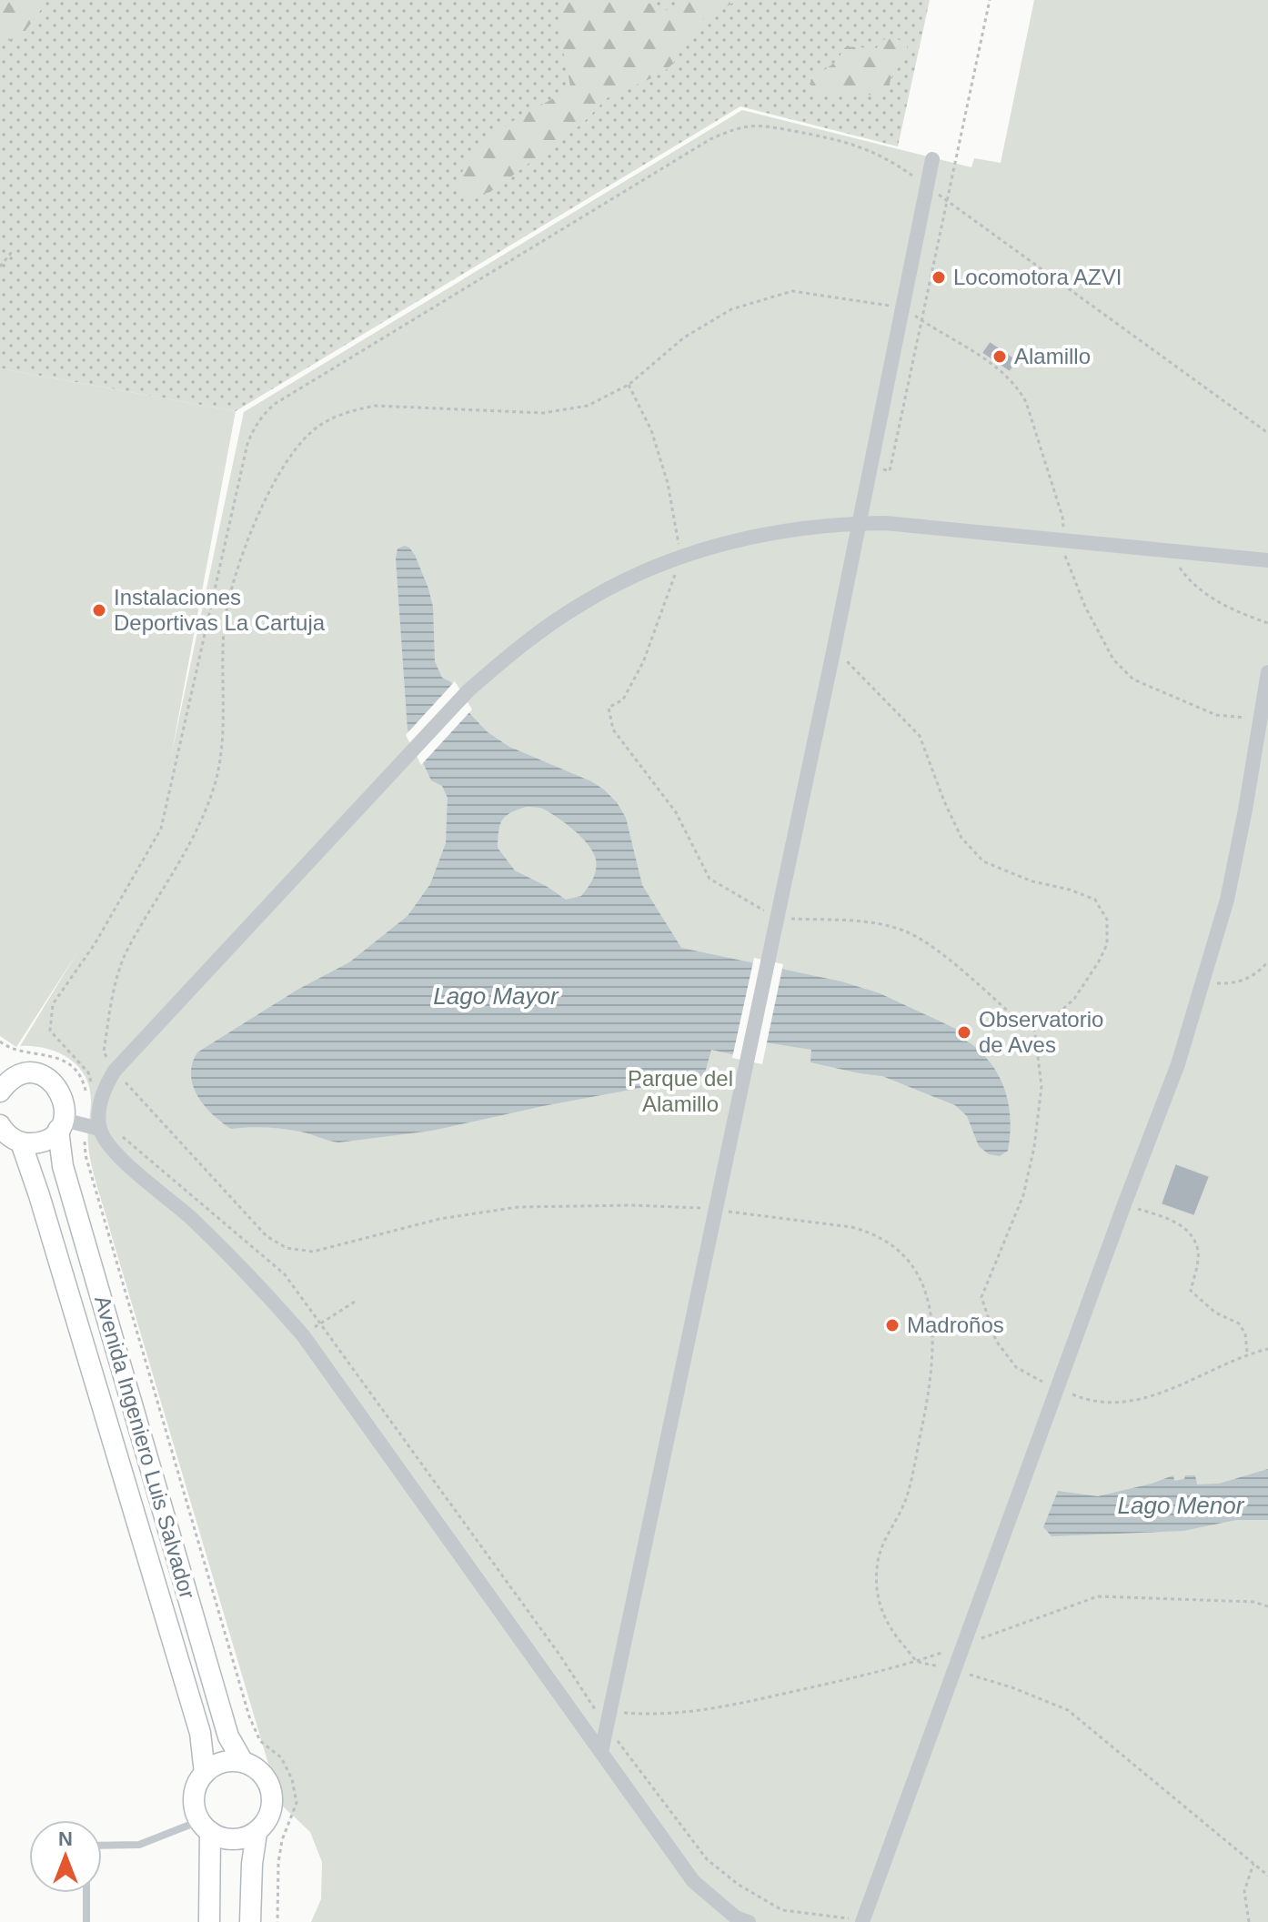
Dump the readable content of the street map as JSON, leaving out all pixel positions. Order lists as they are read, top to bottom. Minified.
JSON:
{"streets":{"street":["Avenida Ingeniero Luis Salvador"]},"water":["Lago Mayor","Lago Menor"],"parks":["Parque del Alamillo"],"places":["Locomotora AZVI","Alamillo","Instalaciones Deportivas La Cartuja","Observatorio de Aves","Madroños"],"north":"top"}
